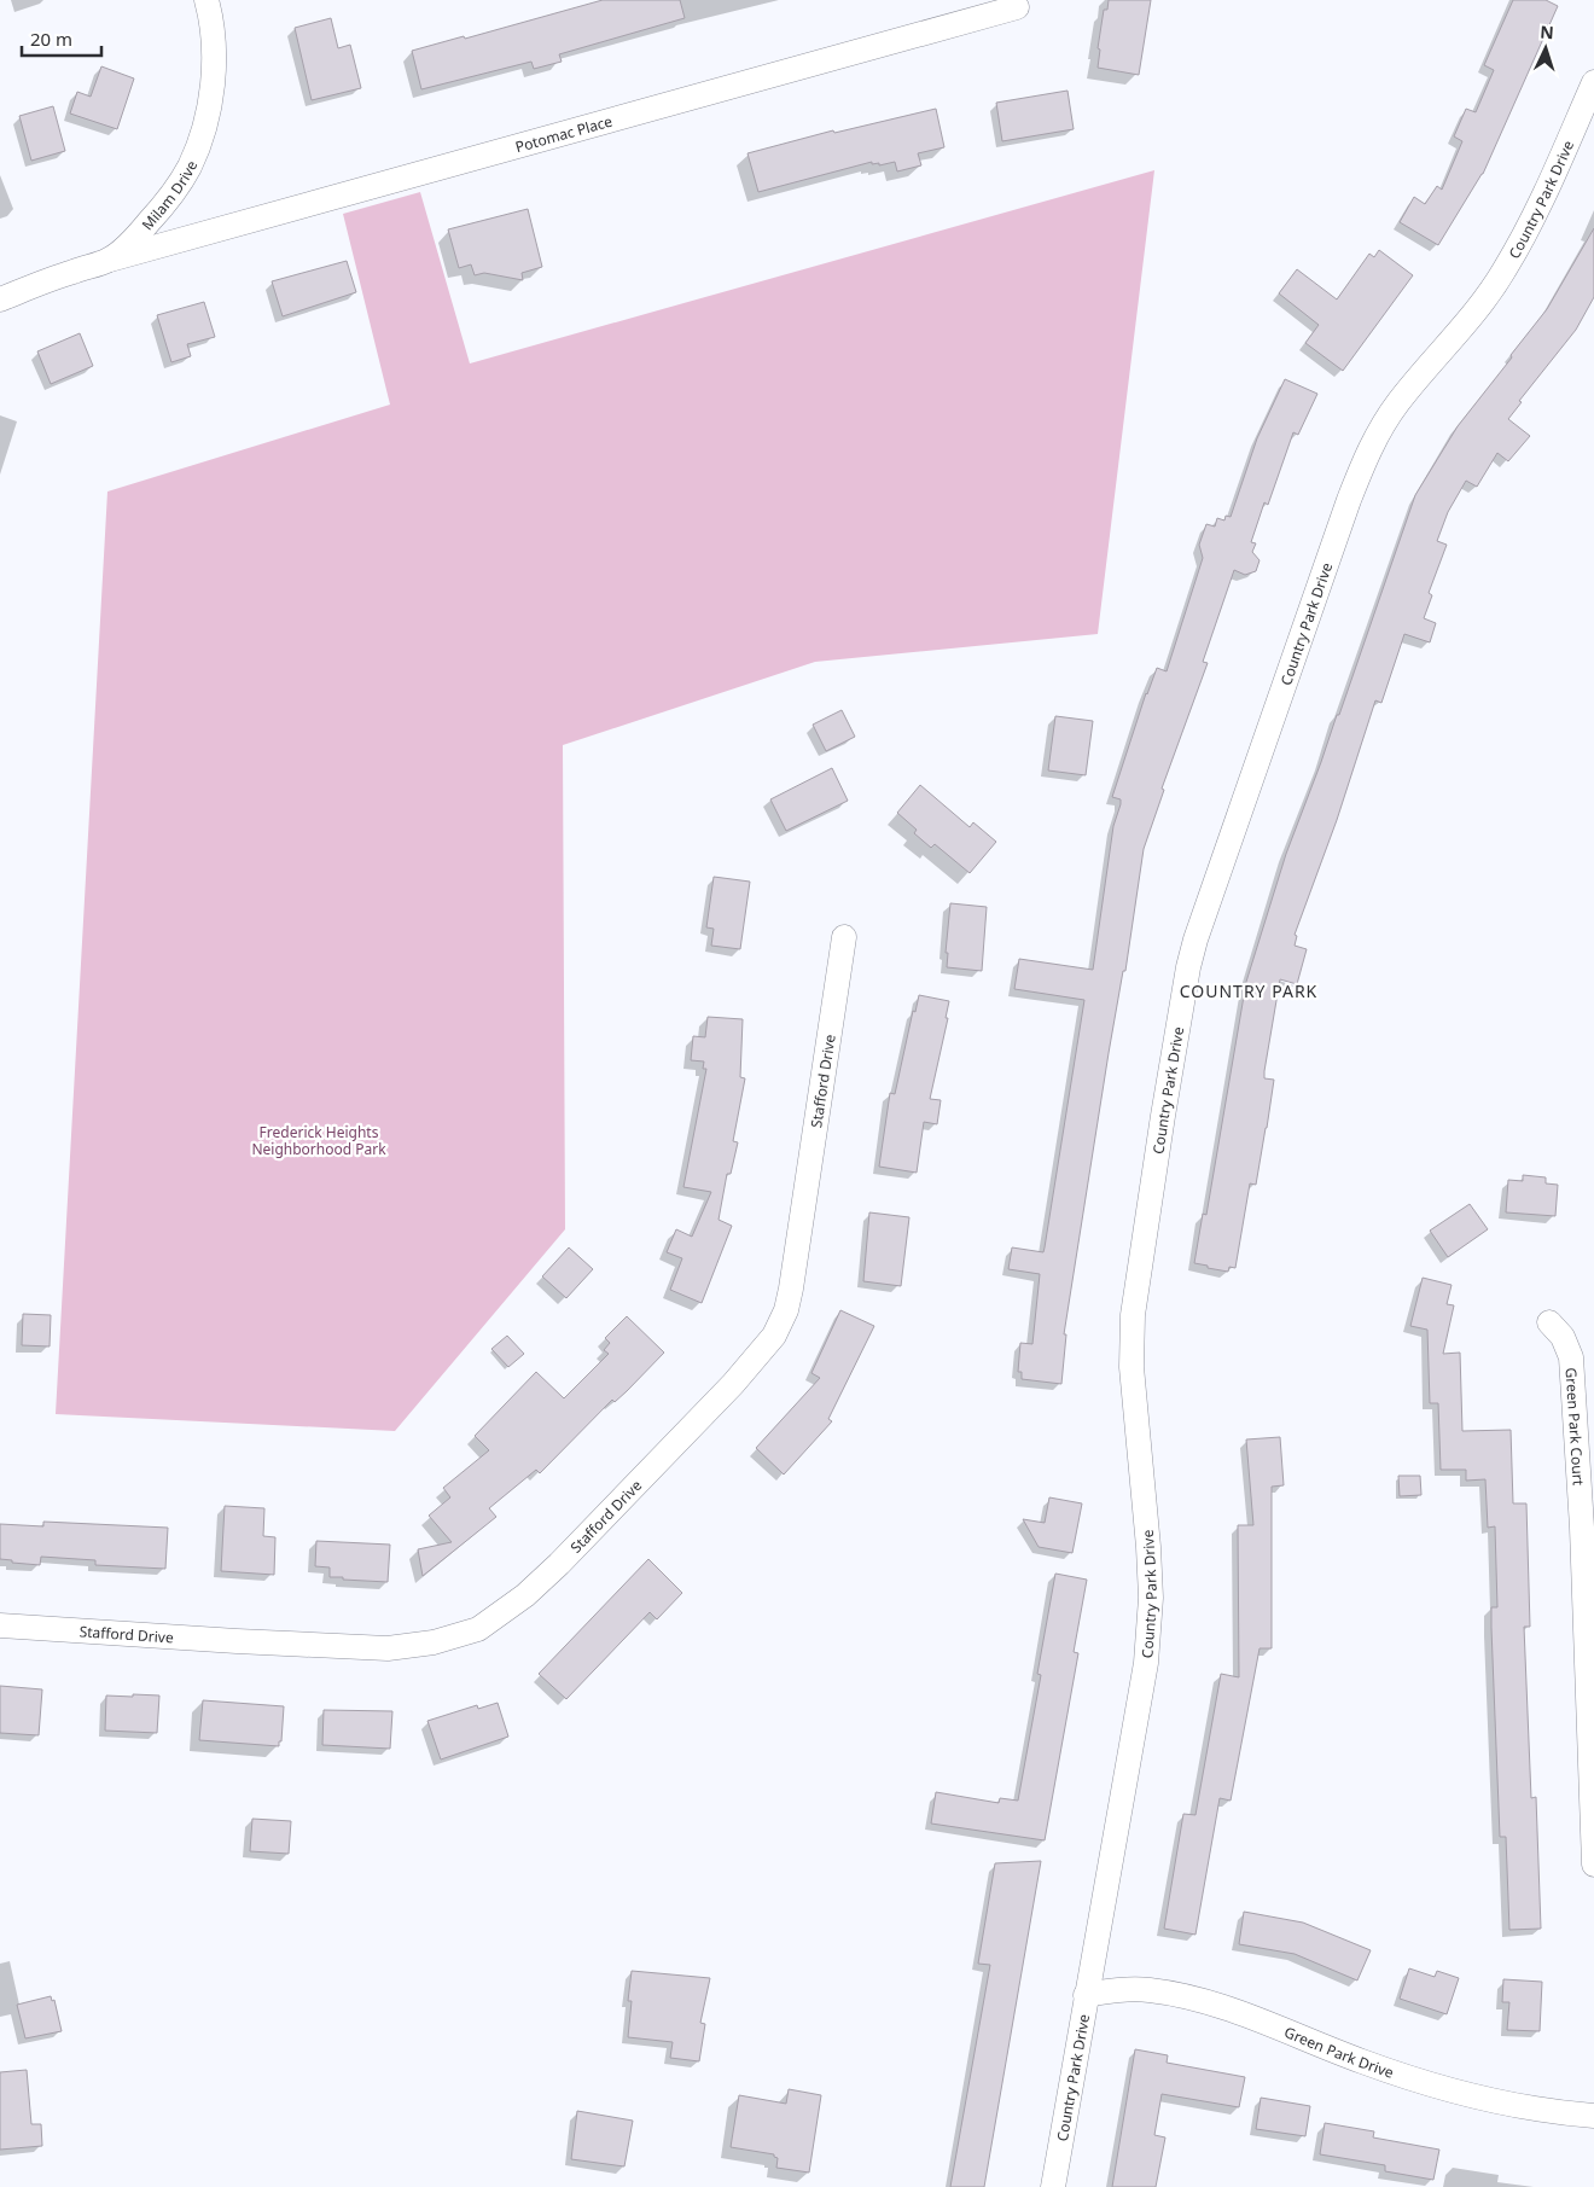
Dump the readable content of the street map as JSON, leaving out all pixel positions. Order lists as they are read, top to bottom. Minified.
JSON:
{"streets":{"street":["Potomac Place","Milam Drive","Country Park Drive","Stafford Drive","Green Park Court","Green Park Drive"]},"crossings":[["Potomac Place","Milam Drive"],["Country Park Drive","Green Park Drive"]],"districts":["COUNTRY PARK"],"parks":["Frederick Heights Neighborhood Park"],"scale_bar":"20 m","north":"top"}
